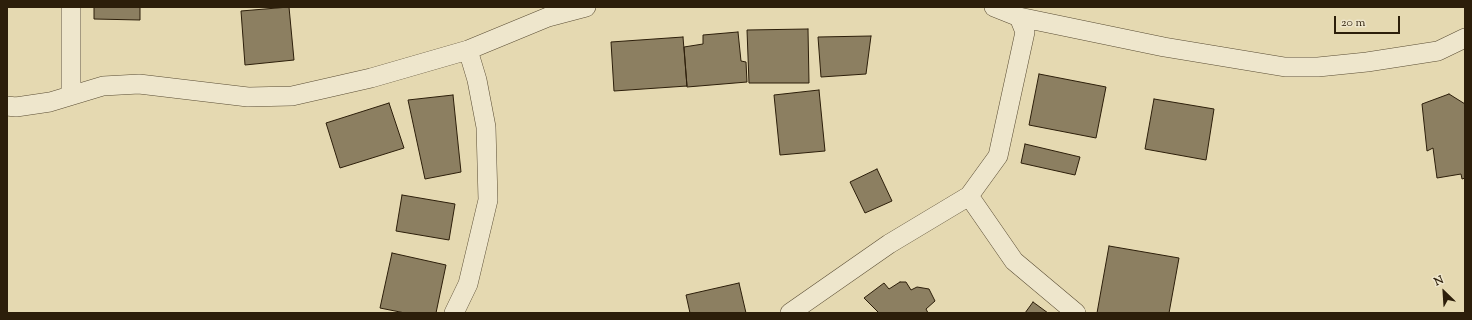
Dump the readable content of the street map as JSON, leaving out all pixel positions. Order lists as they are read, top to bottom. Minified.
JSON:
{"scale_bar":"20 m","north":"top left"}
